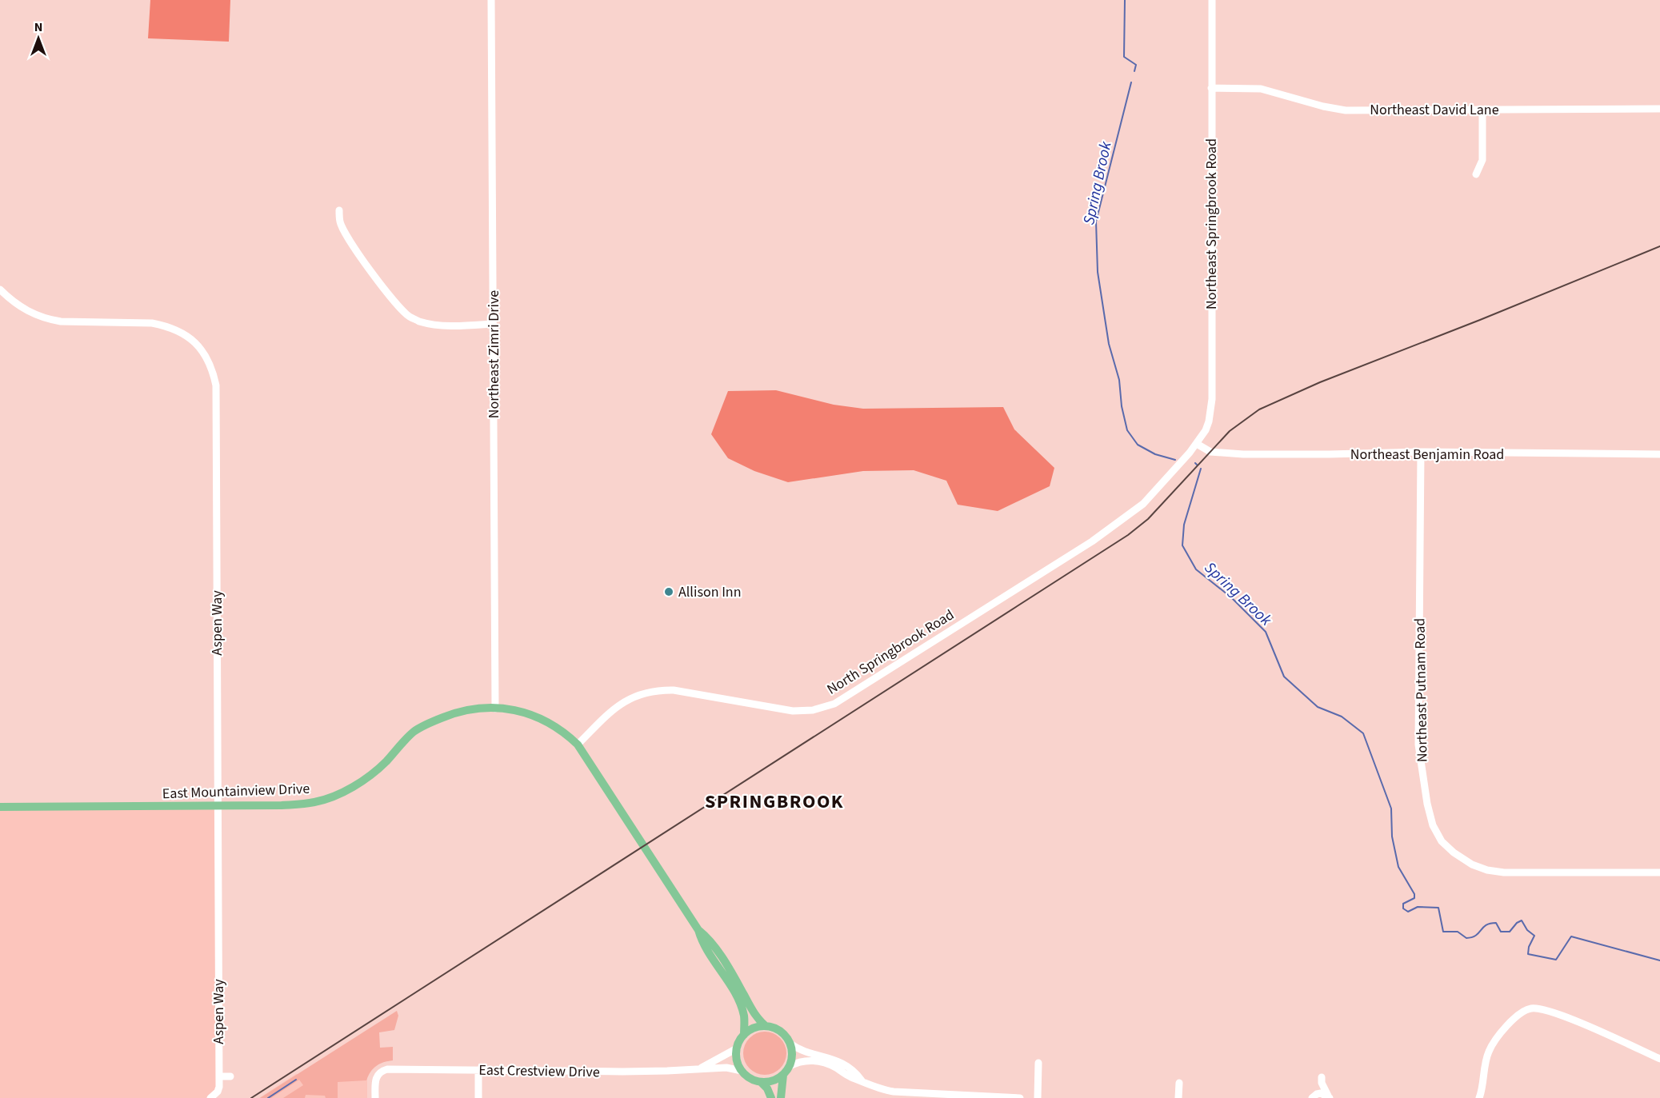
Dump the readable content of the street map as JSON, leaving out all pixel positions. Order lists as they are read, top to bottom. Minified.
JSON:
{"streets":{"main road":["East Mountainview Drive"],"street":["Northeast David Lane","Northeast Springbrook Road","Northeast Zimri Drive","Northeast Benjamin Road","Aspen Way","North Springbrook Road","Northeast Putnam Road","East Crestview Drive"]},"crossings":[["Northeast David Lane","Northeast Springbrook Road"],["Northeast Springbrook Road","Northeast Benjamin Road"],["Northeast Springbrook Road","North Springbrook Road"],["Northeast Zimri Drive","East Mountainview Drive"],["Northeast Benjamin Road","North Springbrook Road"],["Northeast Benjamin Road","Northeast Putnam Road"],["Aspen Way","East Mountainview Drive"],["North Springbrook Road","East Mountainview Drive"]],"districts":["SPRINGBROOK"],"water":["Spring Brook"],"places":["Allison Inn"],"north":"top"}
